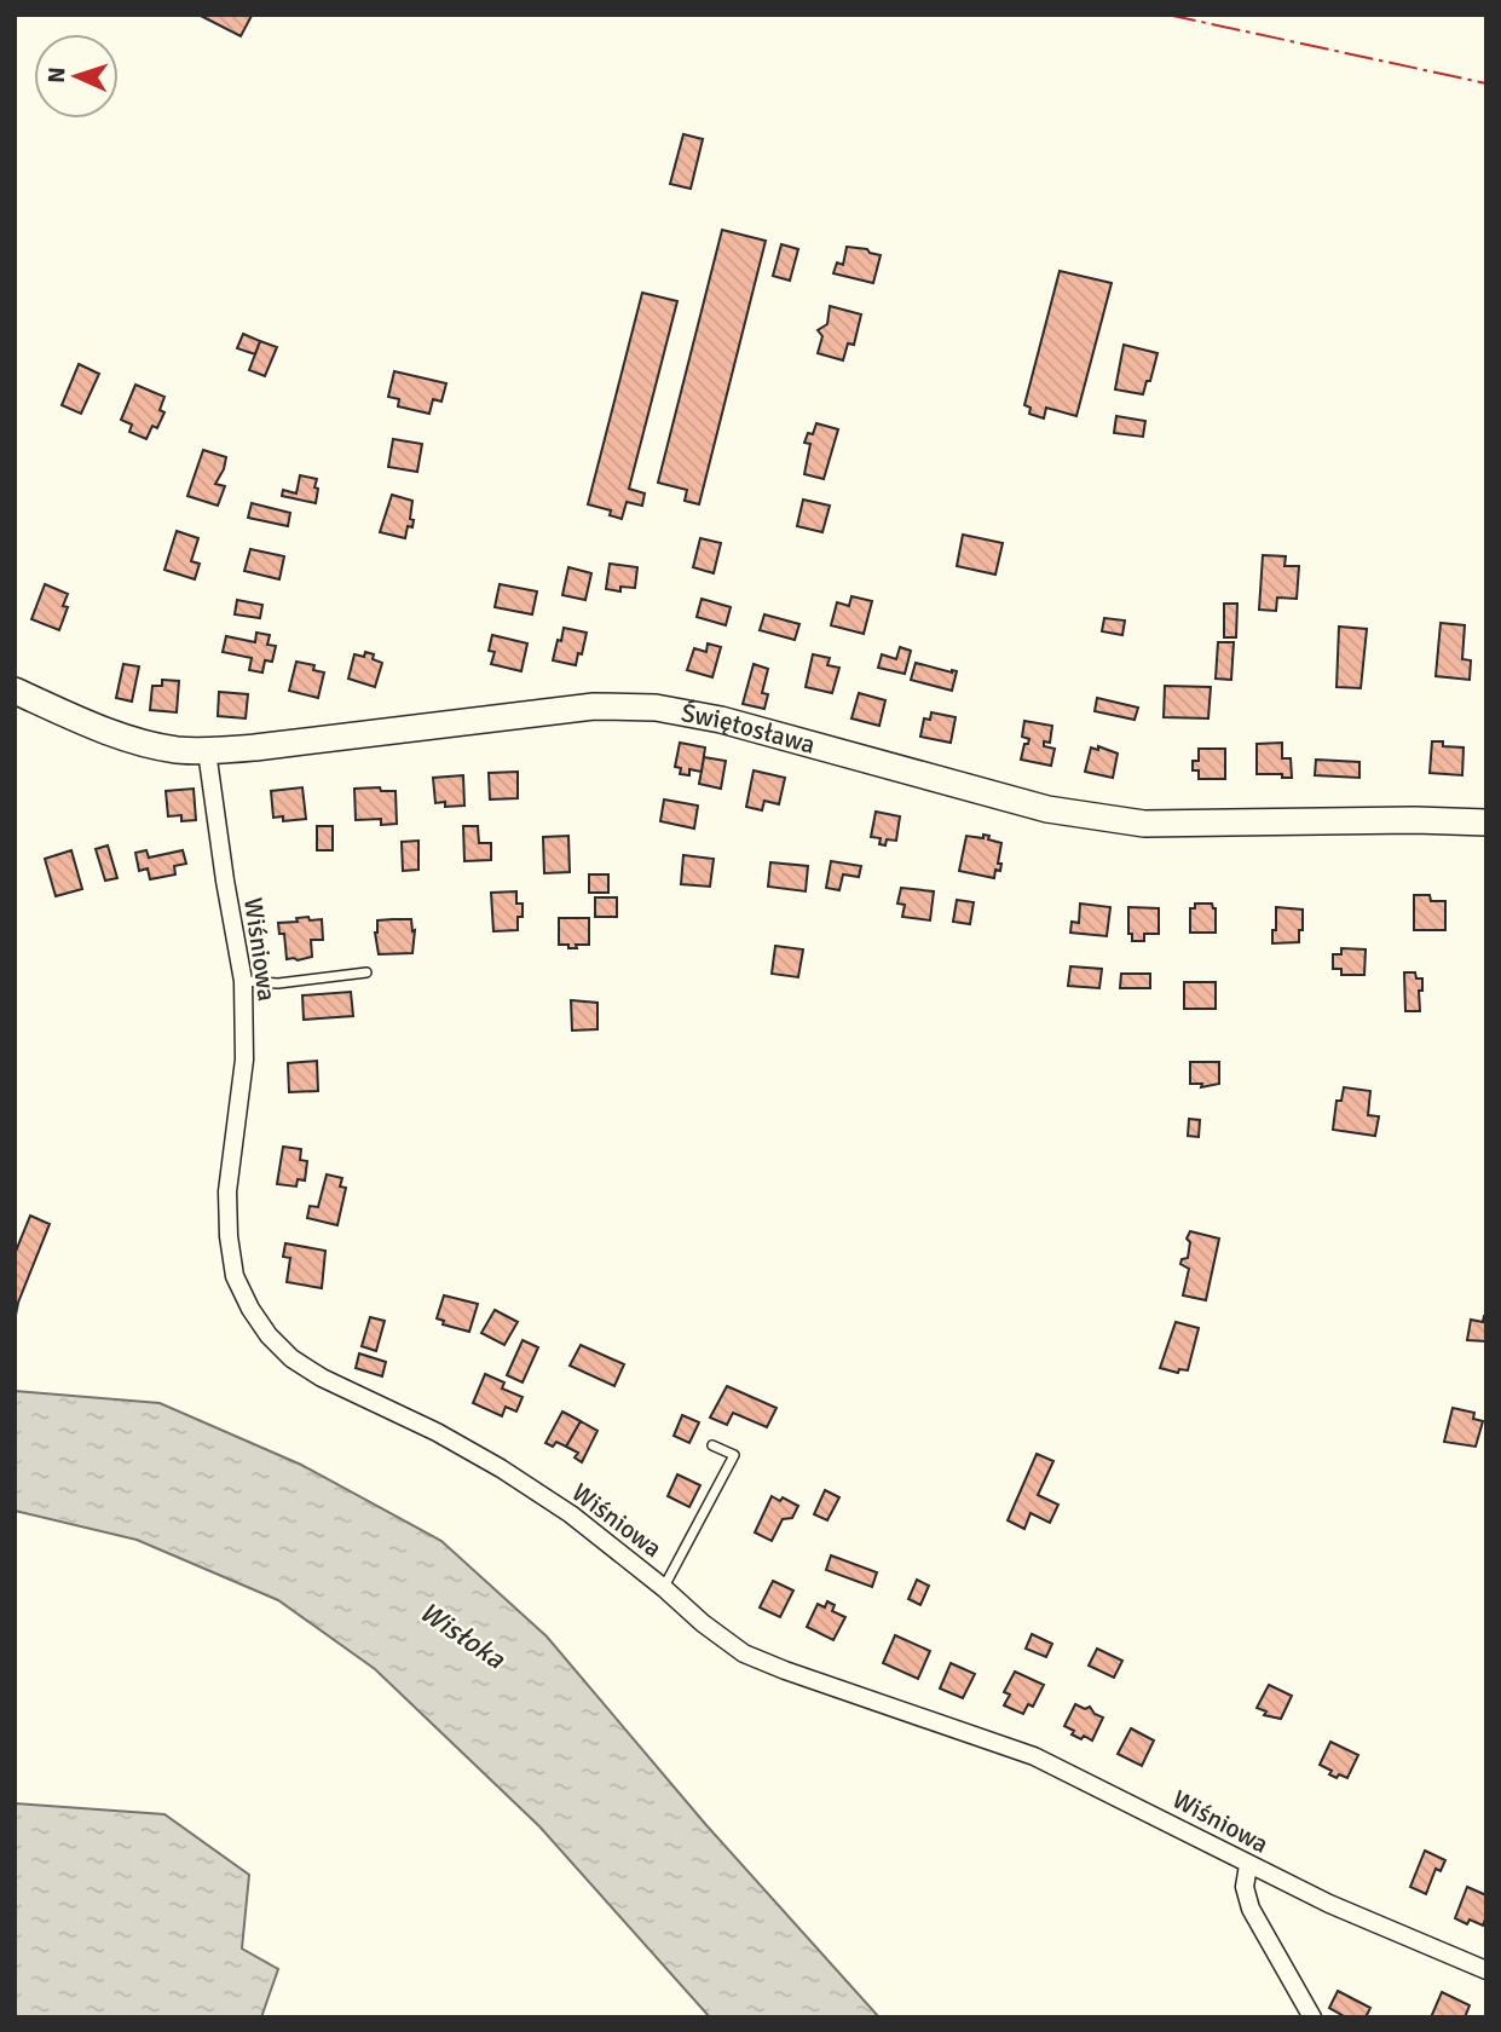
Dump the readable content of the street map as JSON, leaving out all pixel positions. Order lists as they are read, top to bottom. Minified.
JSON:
{"streets":{"street":["Świętosława","Wiśniowa"]},"crossings":[["Świętosława","Wiśniowa"]],"water":["Wisłoka"],"north":"left"}
